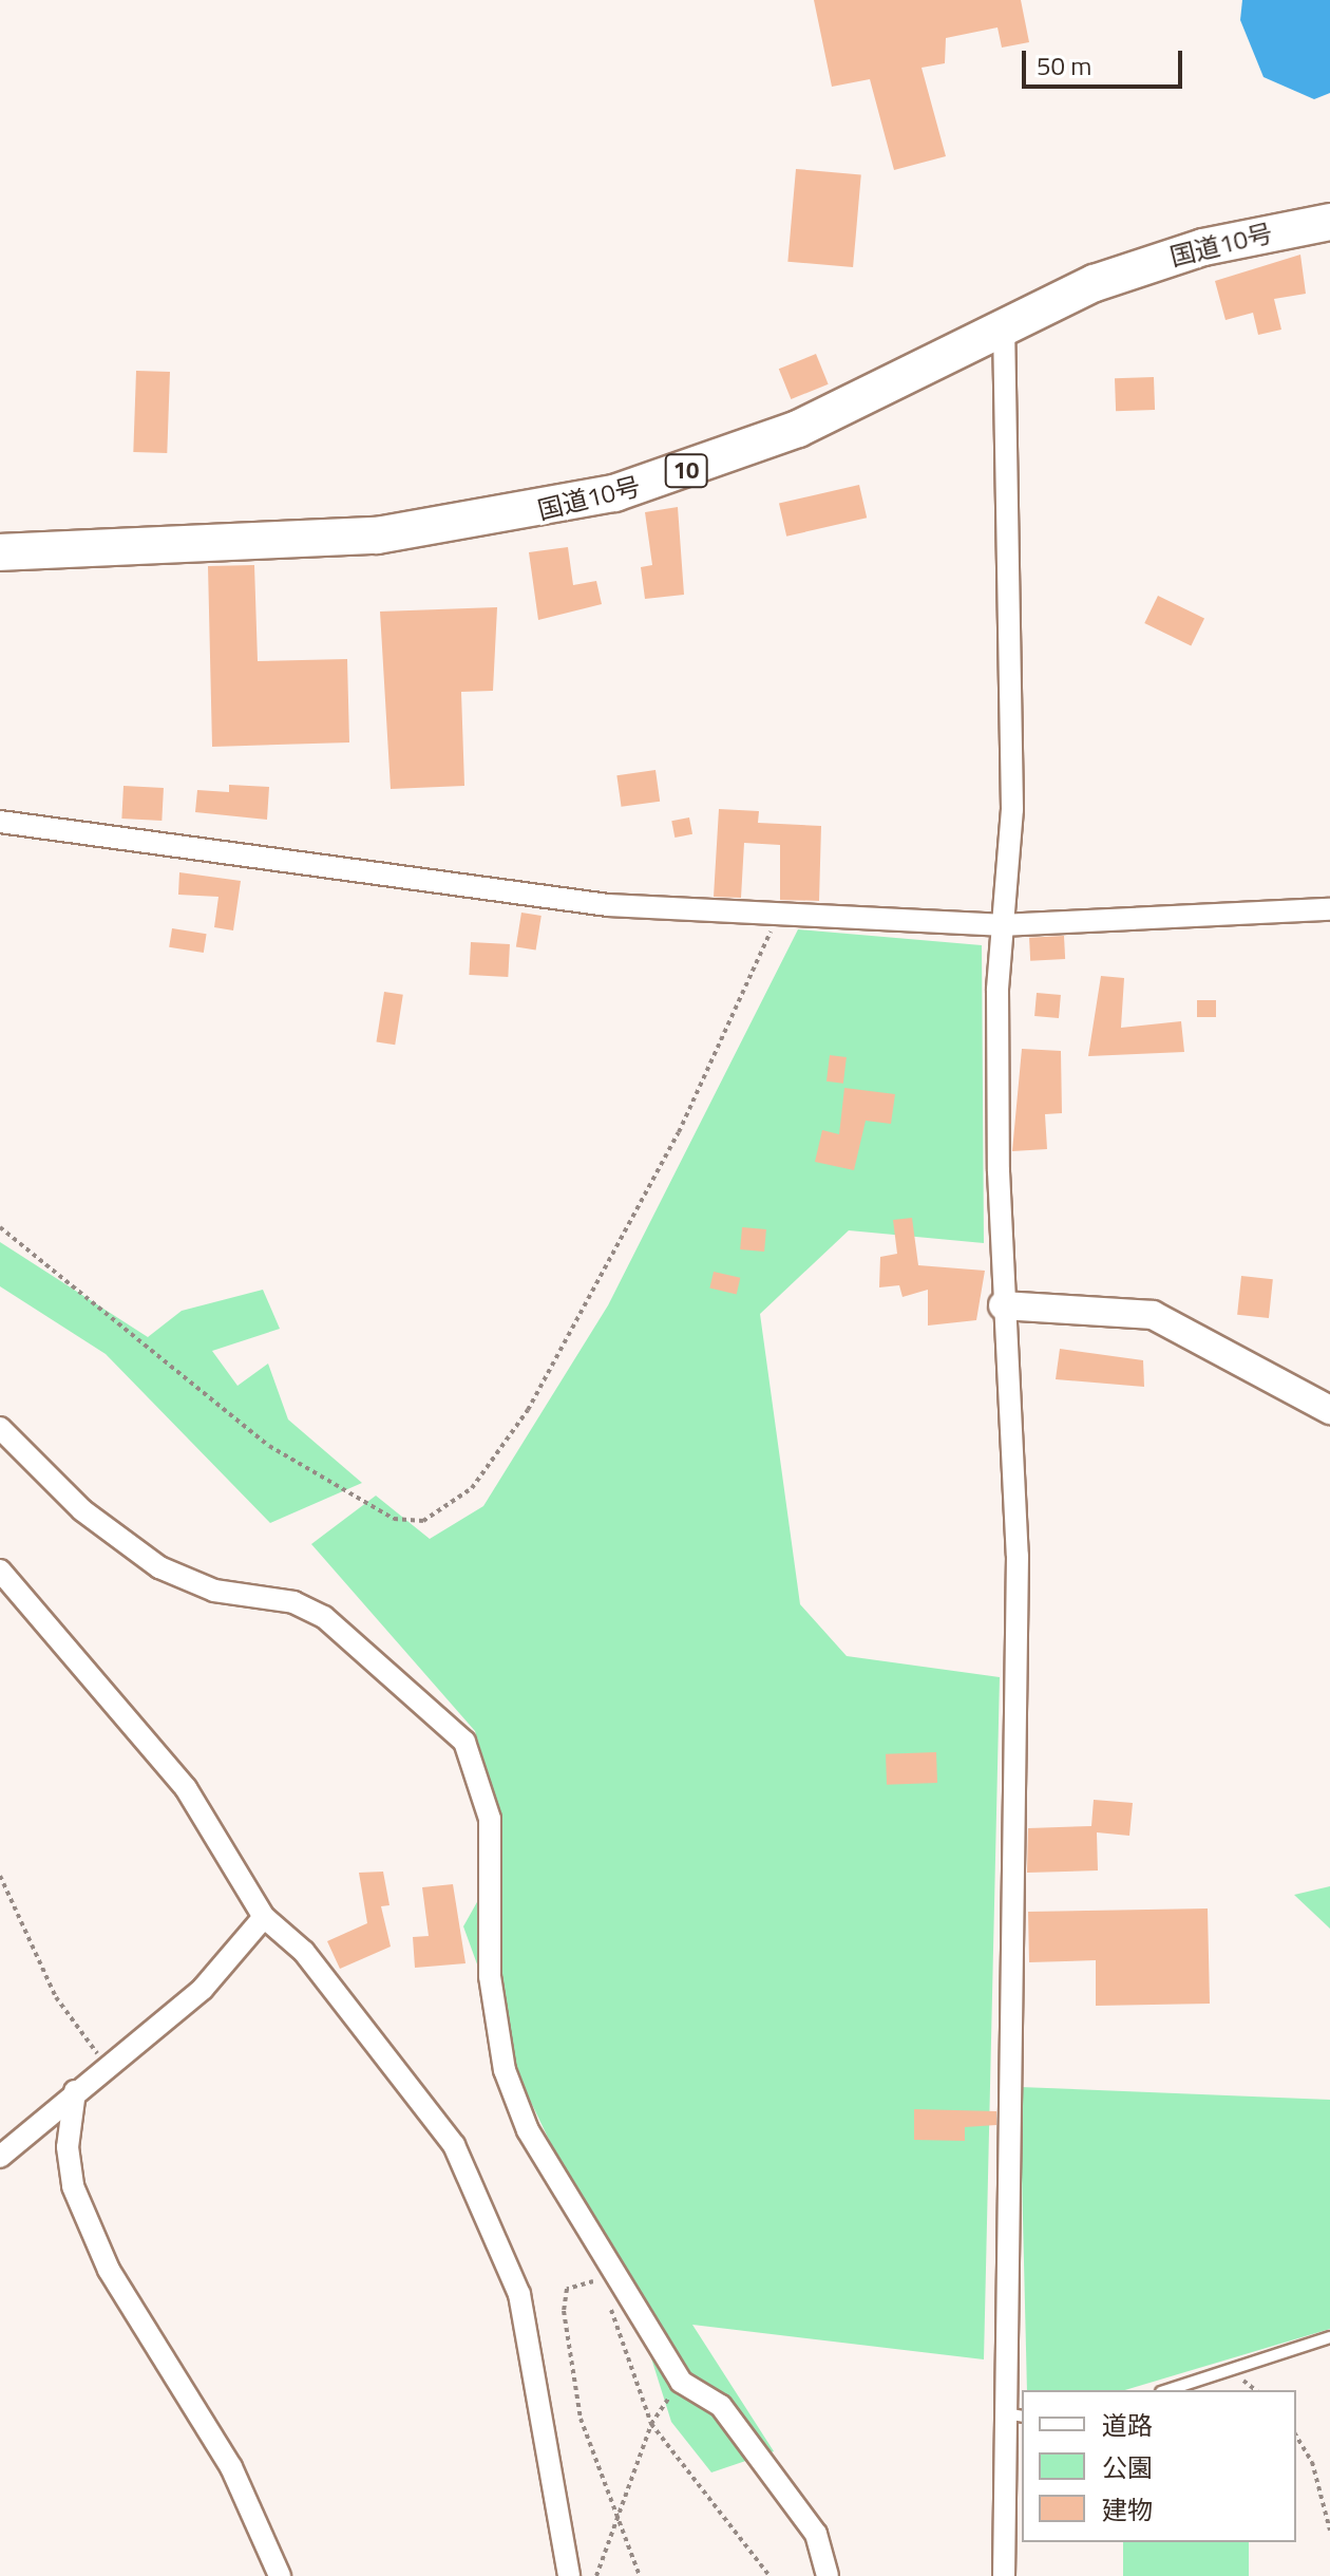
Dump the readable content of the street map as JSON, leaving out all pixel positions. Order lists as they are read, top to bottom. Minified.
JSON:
{"streets":{"highway":["国道10号","10"]},"legend":["道路","公園","建物"],"scale_bar":"50 m"}
